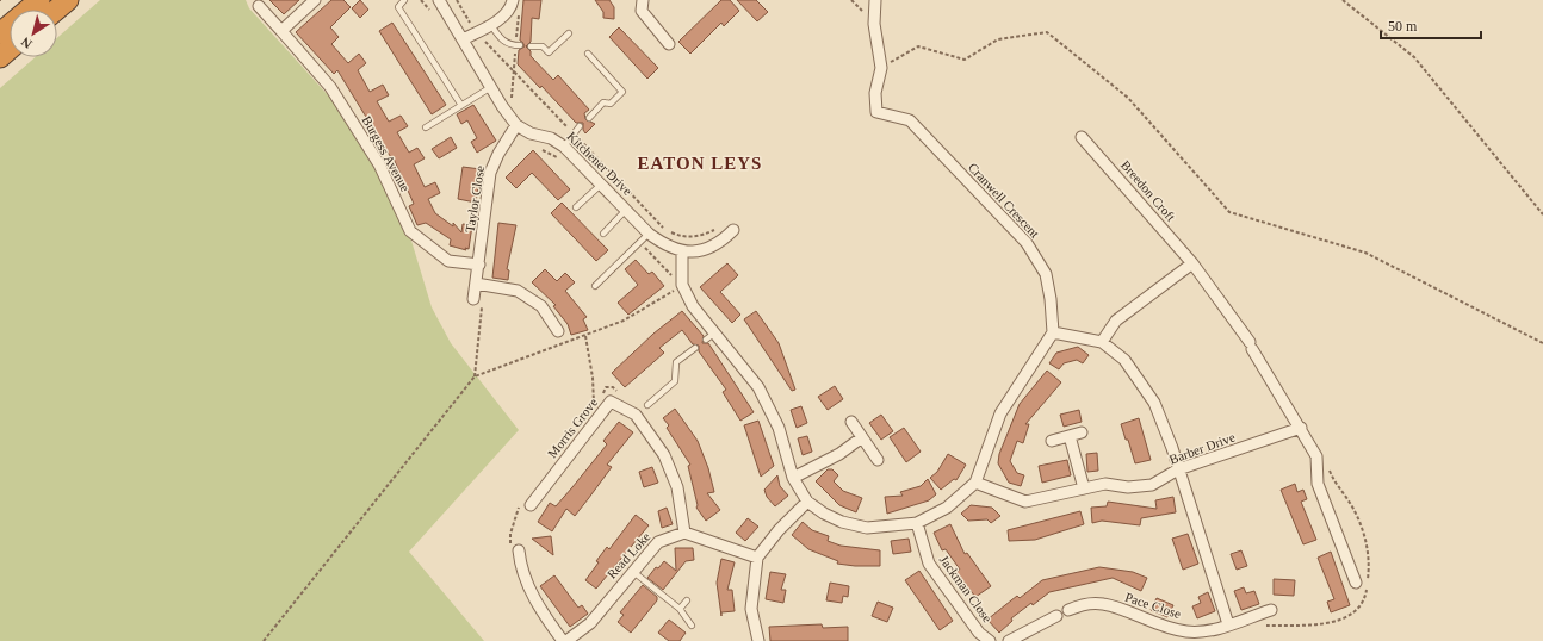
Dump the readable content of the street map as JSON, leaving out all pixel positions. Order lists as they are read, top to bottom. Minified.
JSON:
{"streets":{"street":["Burgess Avenue","Kitchener Drive","Breedon Croft","Taylor Close","Cranwell Crescent","Morris Grove","Barber Drive","Read Loke","Jackman Close","Pace Close"]},"crossings":[["Burgess Avenue","Taylor Close"],["Kitchener Drive","Taylor Close"],["Breedon Croft","Barber Drive"],["Morris Grove","Read Loke"]],"districts":["EATON LEYS"],"scale_bar":"50 m","north":"bottom left"}
